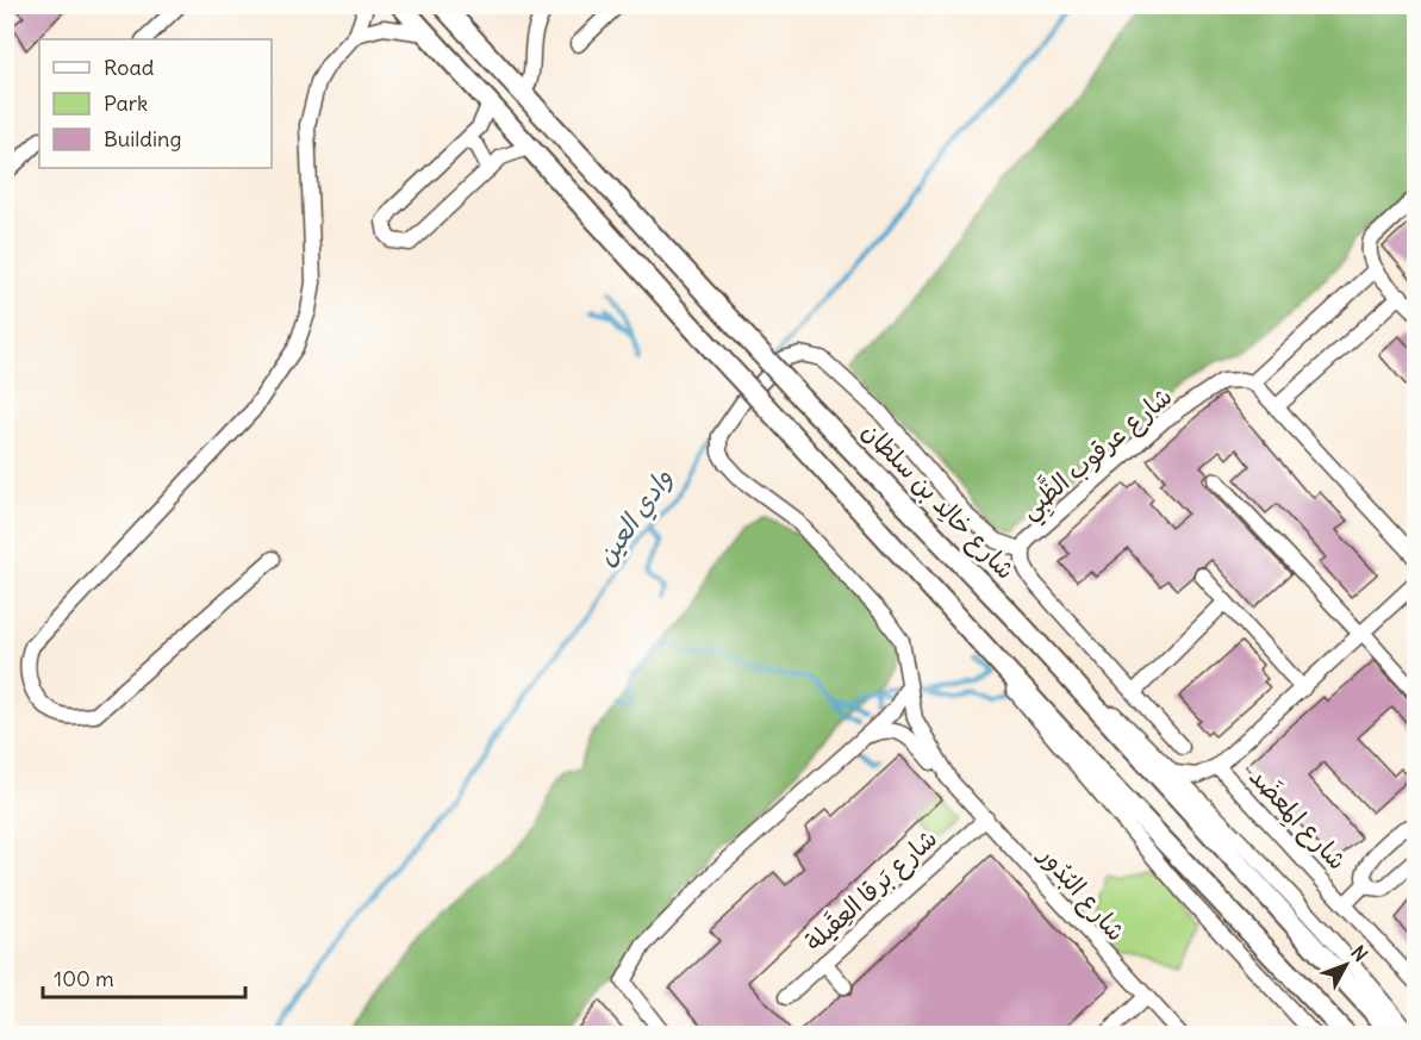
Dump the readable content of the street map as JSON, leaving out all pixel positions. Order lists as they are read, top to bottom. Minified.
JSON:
{"streets":{"main road":["شارع خالِد بن سلطان"],"street":["شارع عرقوب الظَّبِي","شارع المِعضَد","شارع بَرقا العِقَيلة","شارع البُدُور"]},"crossings":[["شارع بَرقا العِقَيلة","شارع البُدُور"]],"water":["وادي العين"],"legend":["Road","Park","Building"],"scale_bar":"100 m","north":"top right"}
